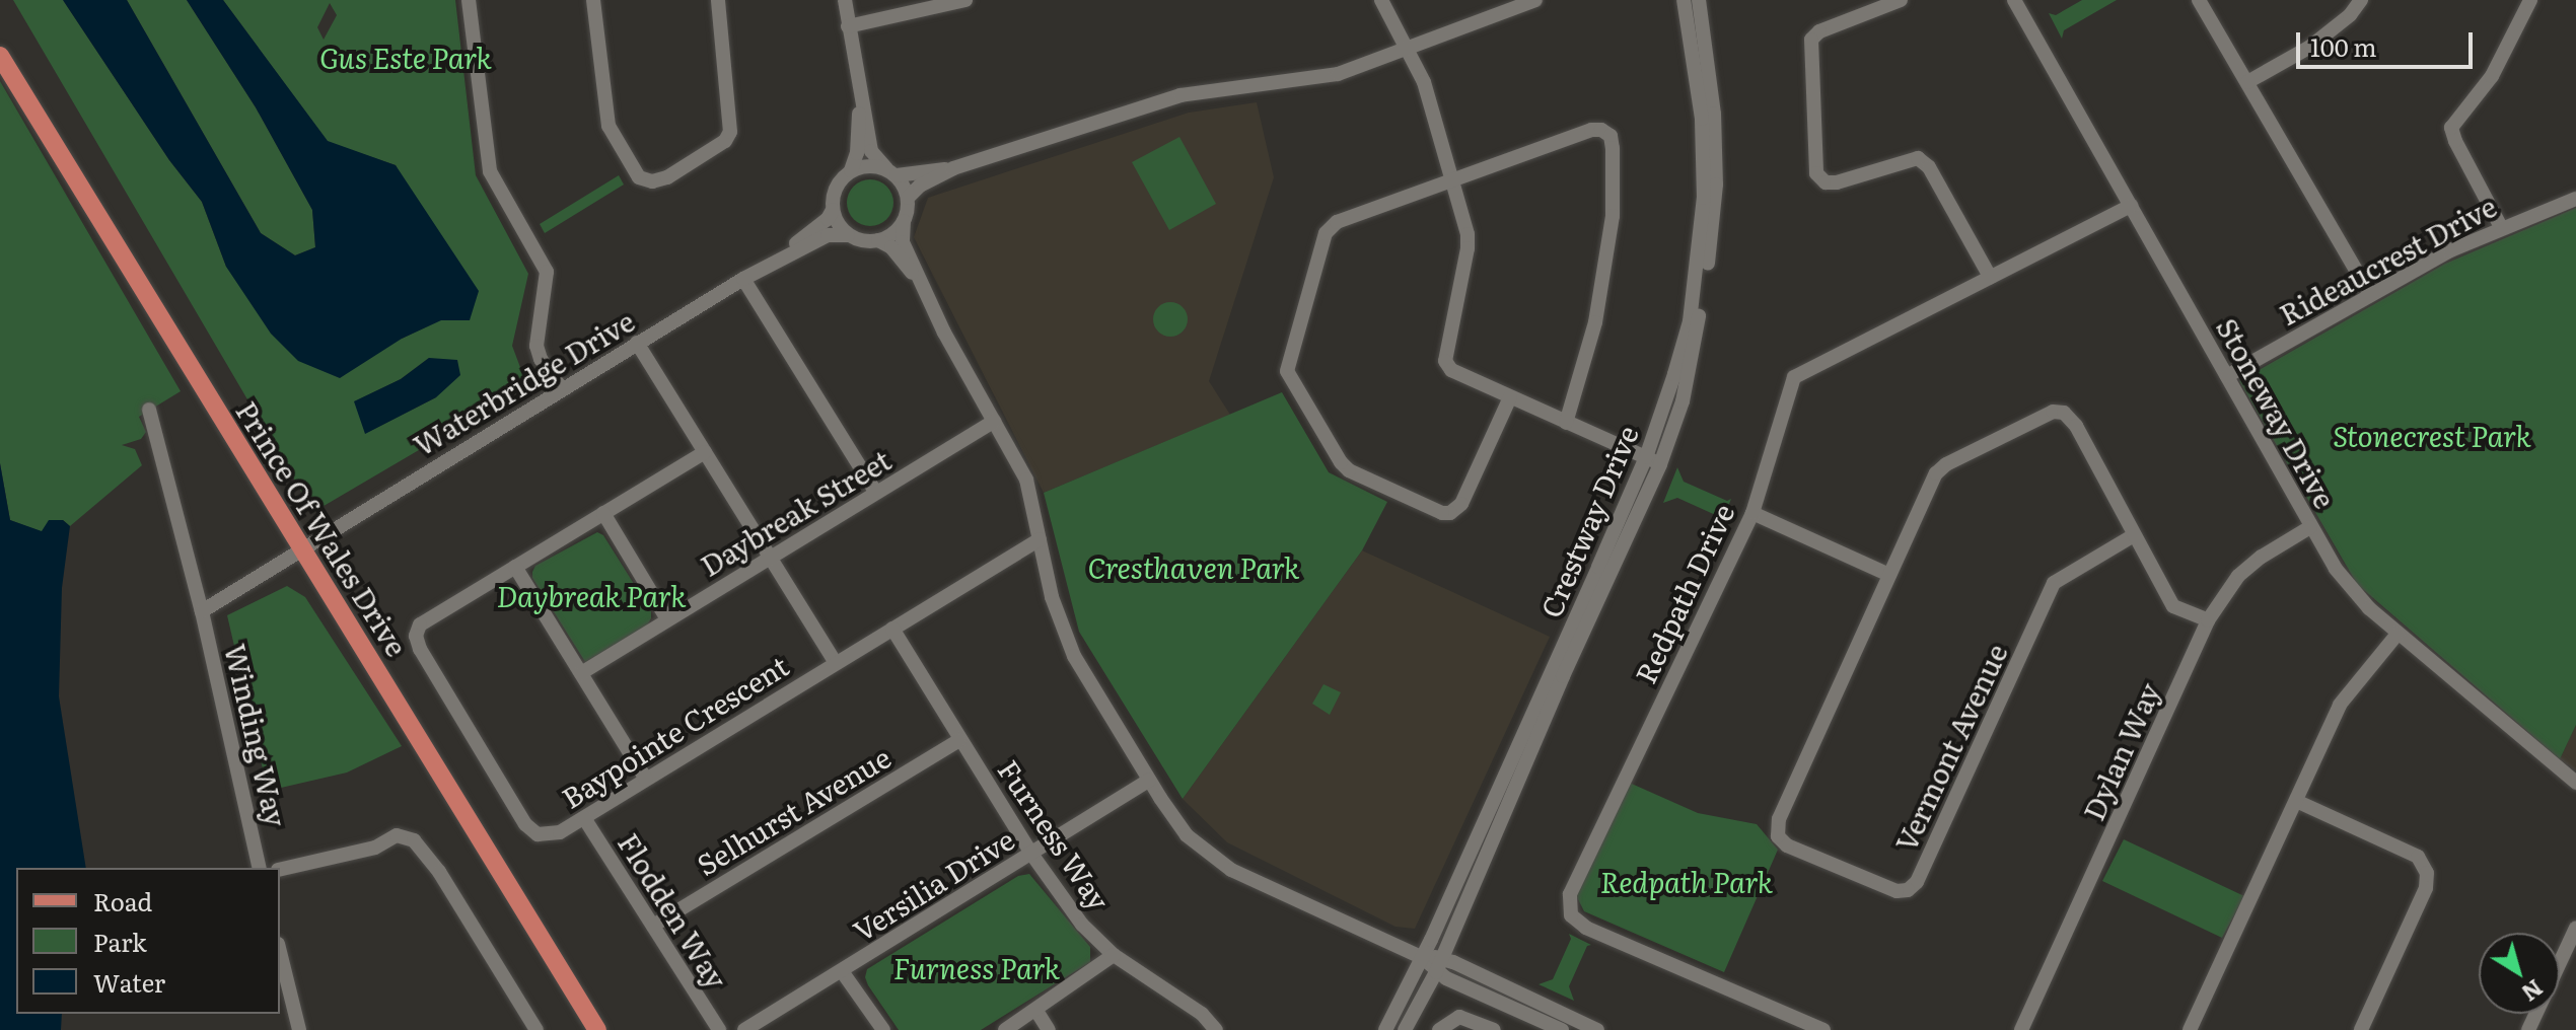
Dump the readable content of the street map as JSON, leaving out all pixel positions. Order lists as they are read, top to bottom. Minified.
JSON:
{"streets":{"main road":["Prince Of Wales Drive"],"street":["Rideaucrest Drive","Waterbridge Drive","Stoneway Drive","Daybreak Street","Crestway Drive","Redpath Drive","Baypointe Crescent","Winding Way","Vermont Avenue","Dylan Way","Selhurst Avenue","Furness Way","Versilia Drive","Flodden Way"]},"crossings":[["Rideaucrest Drive","Stoneway Drive"],["Waterbridge Drive","Prince Of Wales Drive"],["Waterbridge Drive","Winding Way"],["Stoneway Drive","Redpath Drive"],["Stoneway Drive","Dylan Way"],["Prince Of Wales Drive","Winding Way"],["Baypointe Crescent","Furness Way"],["Baypointe Crescent","Flodden Way"],["Selhurst Avenue","Furness Way"],["Selhurst Avenue","Flodden Way"],["Furness Way","Versilia Drive"]],"parks":["Gus Este Park","Stonecrest Park","Cresthaven Park","Daybreak Park","Redpath Park","Furness Park"],"legend":["Road","Park","Water"],"scale_bar":"100 m","north":"bottom right"}
